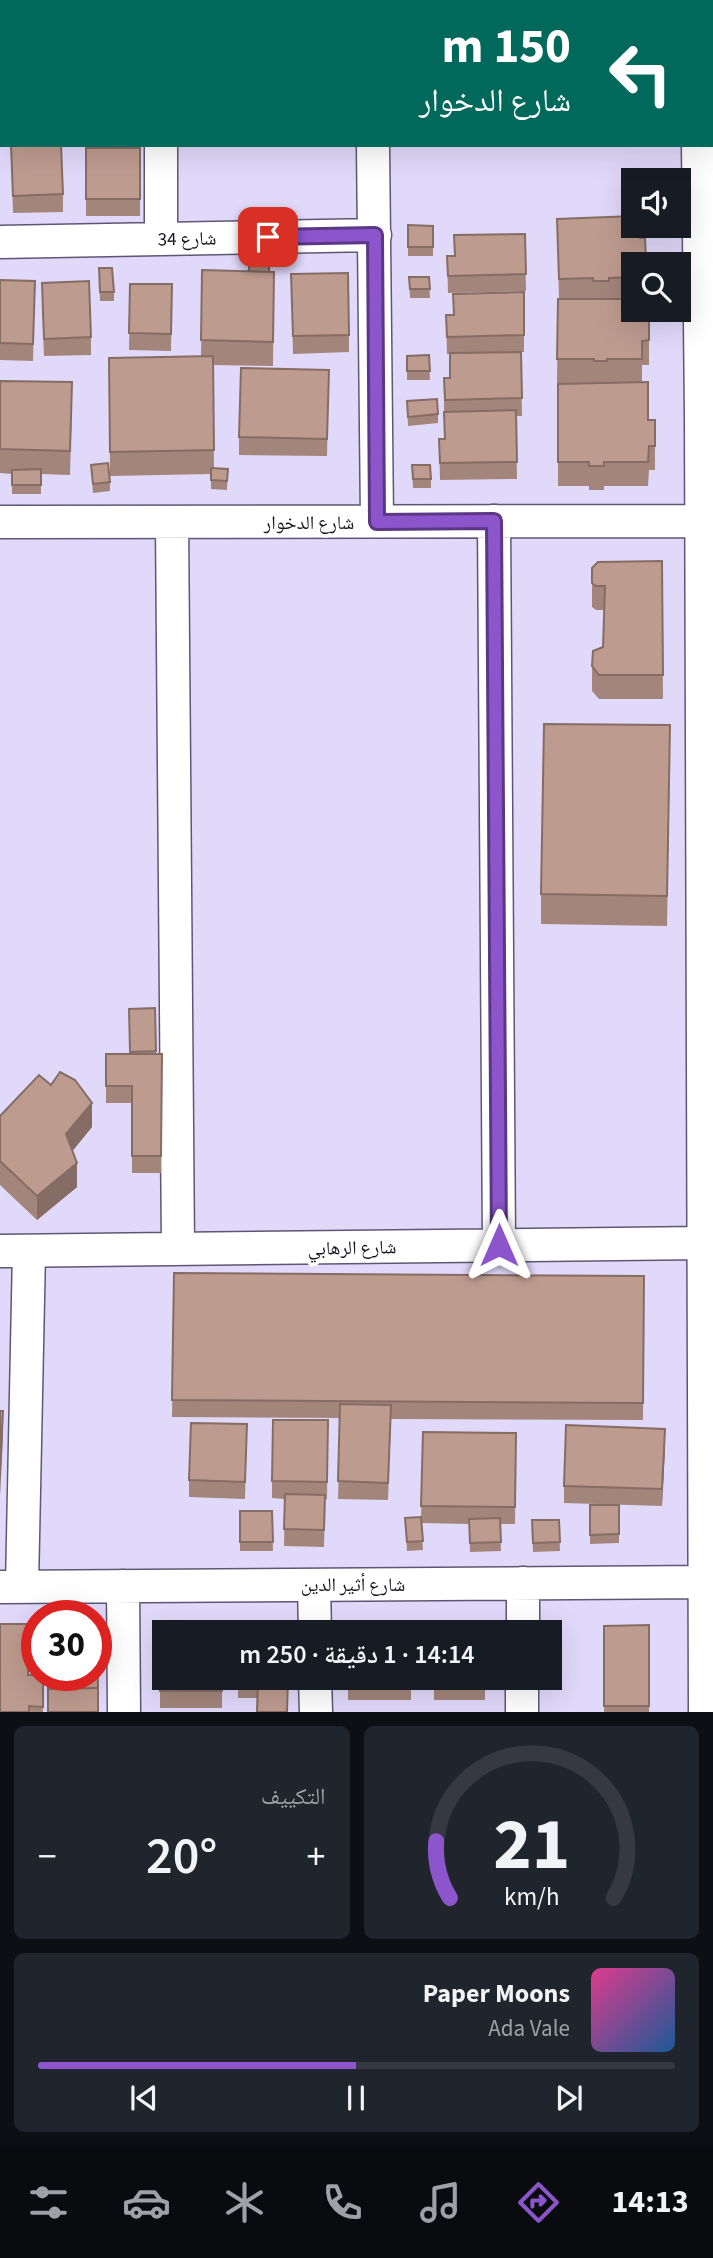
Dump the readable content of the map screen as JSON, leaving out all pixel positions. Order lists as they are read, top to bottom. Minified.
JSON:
{"streets":{"street":["شارع 34","شارع الدخوار","شارع الرهابي","شارع أثير الدين"]},"page":{"turn":["150 m","شارع الدخوار"],"limit":"30","trip":"14:14 · 1 دقيقة · 250 m","tile":"التكييف","heat":["−","20°","+"],"song":["Paper Moons","Ada Vale"],"tabs":"14:13","gauge":["21","km/h"]}}
